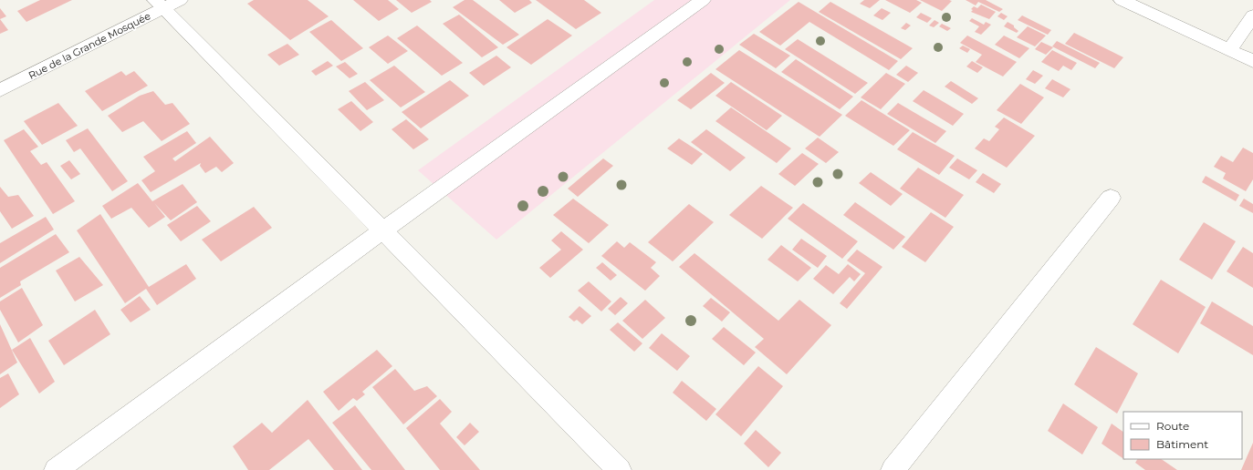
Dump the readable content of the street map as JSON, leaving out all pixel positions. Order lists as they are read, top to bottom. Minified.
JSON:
{"streets":{"street":["Rue de la Grande Mosquée"]},"legend":["Route","Bâtiment"]}
